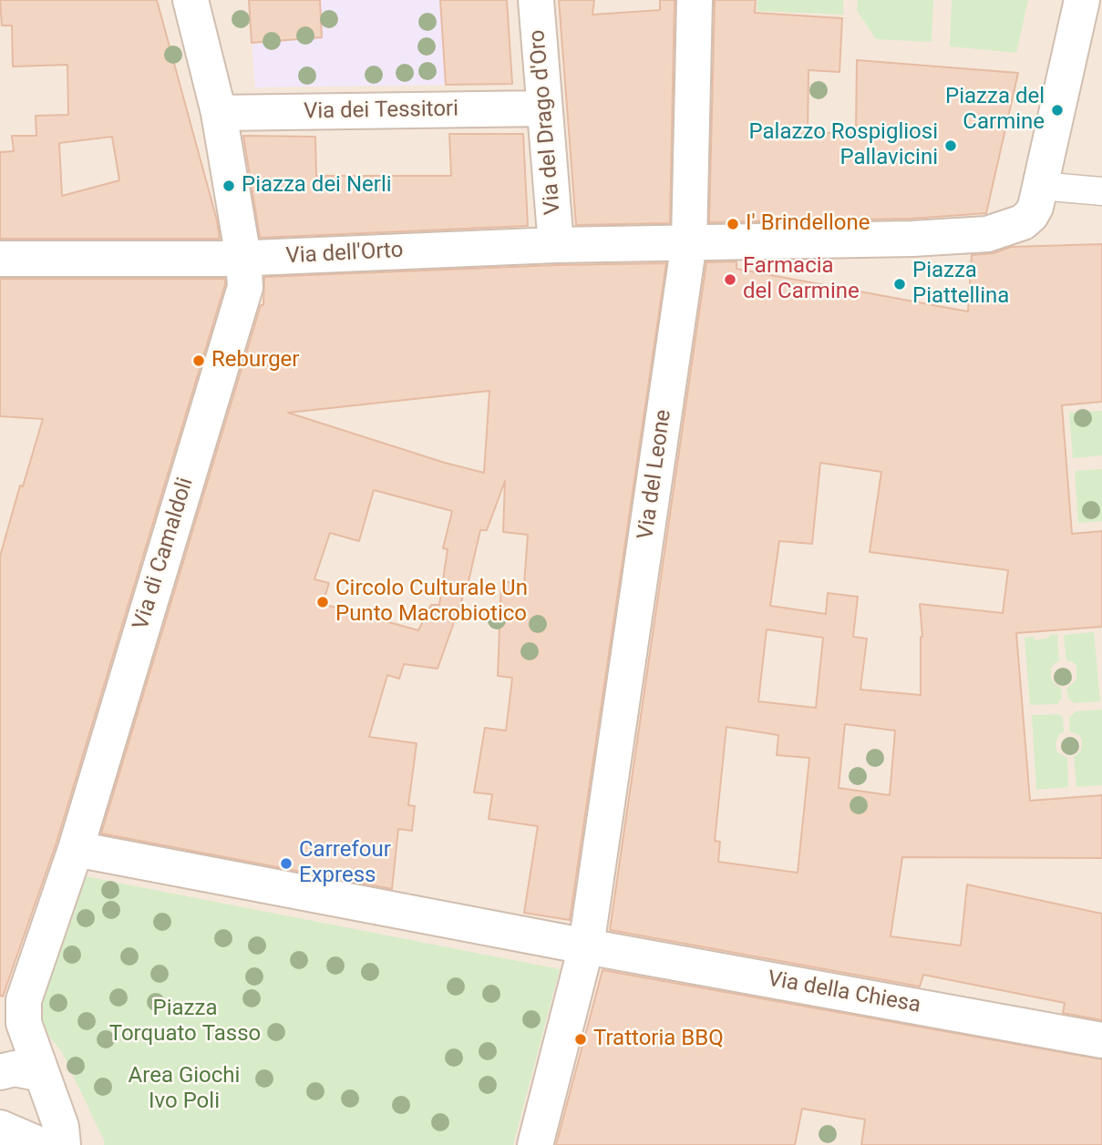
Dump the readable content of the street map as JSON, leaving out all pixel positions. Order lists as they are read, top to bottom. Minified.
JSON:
{"streets":{"street":["Via dei Tessitori","Via del Drago d'Oro","Via dell'Orto","Via del Leone","Via di Camaldoli","Via della Chiesa"]},"crossings":[["Via dei Tessitori","Via del Drago d'Oro"],["Via del Drago d'Oro","Via dell'Orto"],["Via dell'Orto","Via del Leone"],["Via dell'Orto","Via di Camaldoli"],["Via del Leone","Via della Chiesa"]],"parks":["Piazza Torquato Tasso","Area Giochi Ivo Poli"],"places":["Piazza del Carmine","Palazzo Rospigliosi Pallavicini","Piazza dei Nerli","I' Brindellone","Farmacia del Carmine","Piazza Piattellina","Reburger","Circolo Culturale Un Punto Macrobiotico","Carrefour Express","Trattoria BBQ"]}
